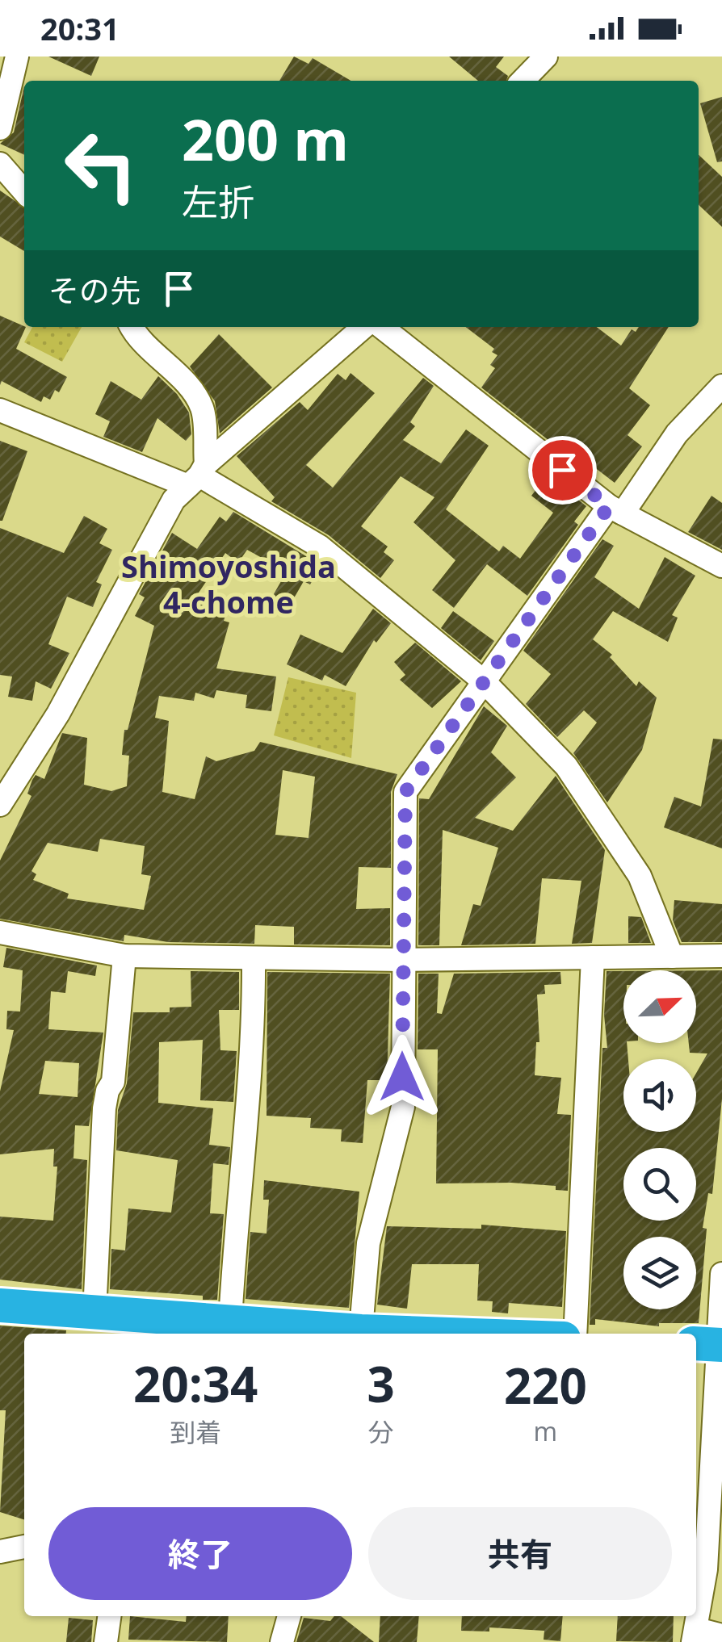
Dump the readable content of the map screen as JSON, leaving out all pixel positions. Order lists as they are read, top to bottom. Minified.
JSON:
{"districts":["Shimoyoshida 4-chome"],"north":"top right","page":{"status":"20:31","turn":["200 m","左折"],"then":"その先","eta":["20:34","到着","3","分","220","m"],"buttons":["終了","共有"]}}
